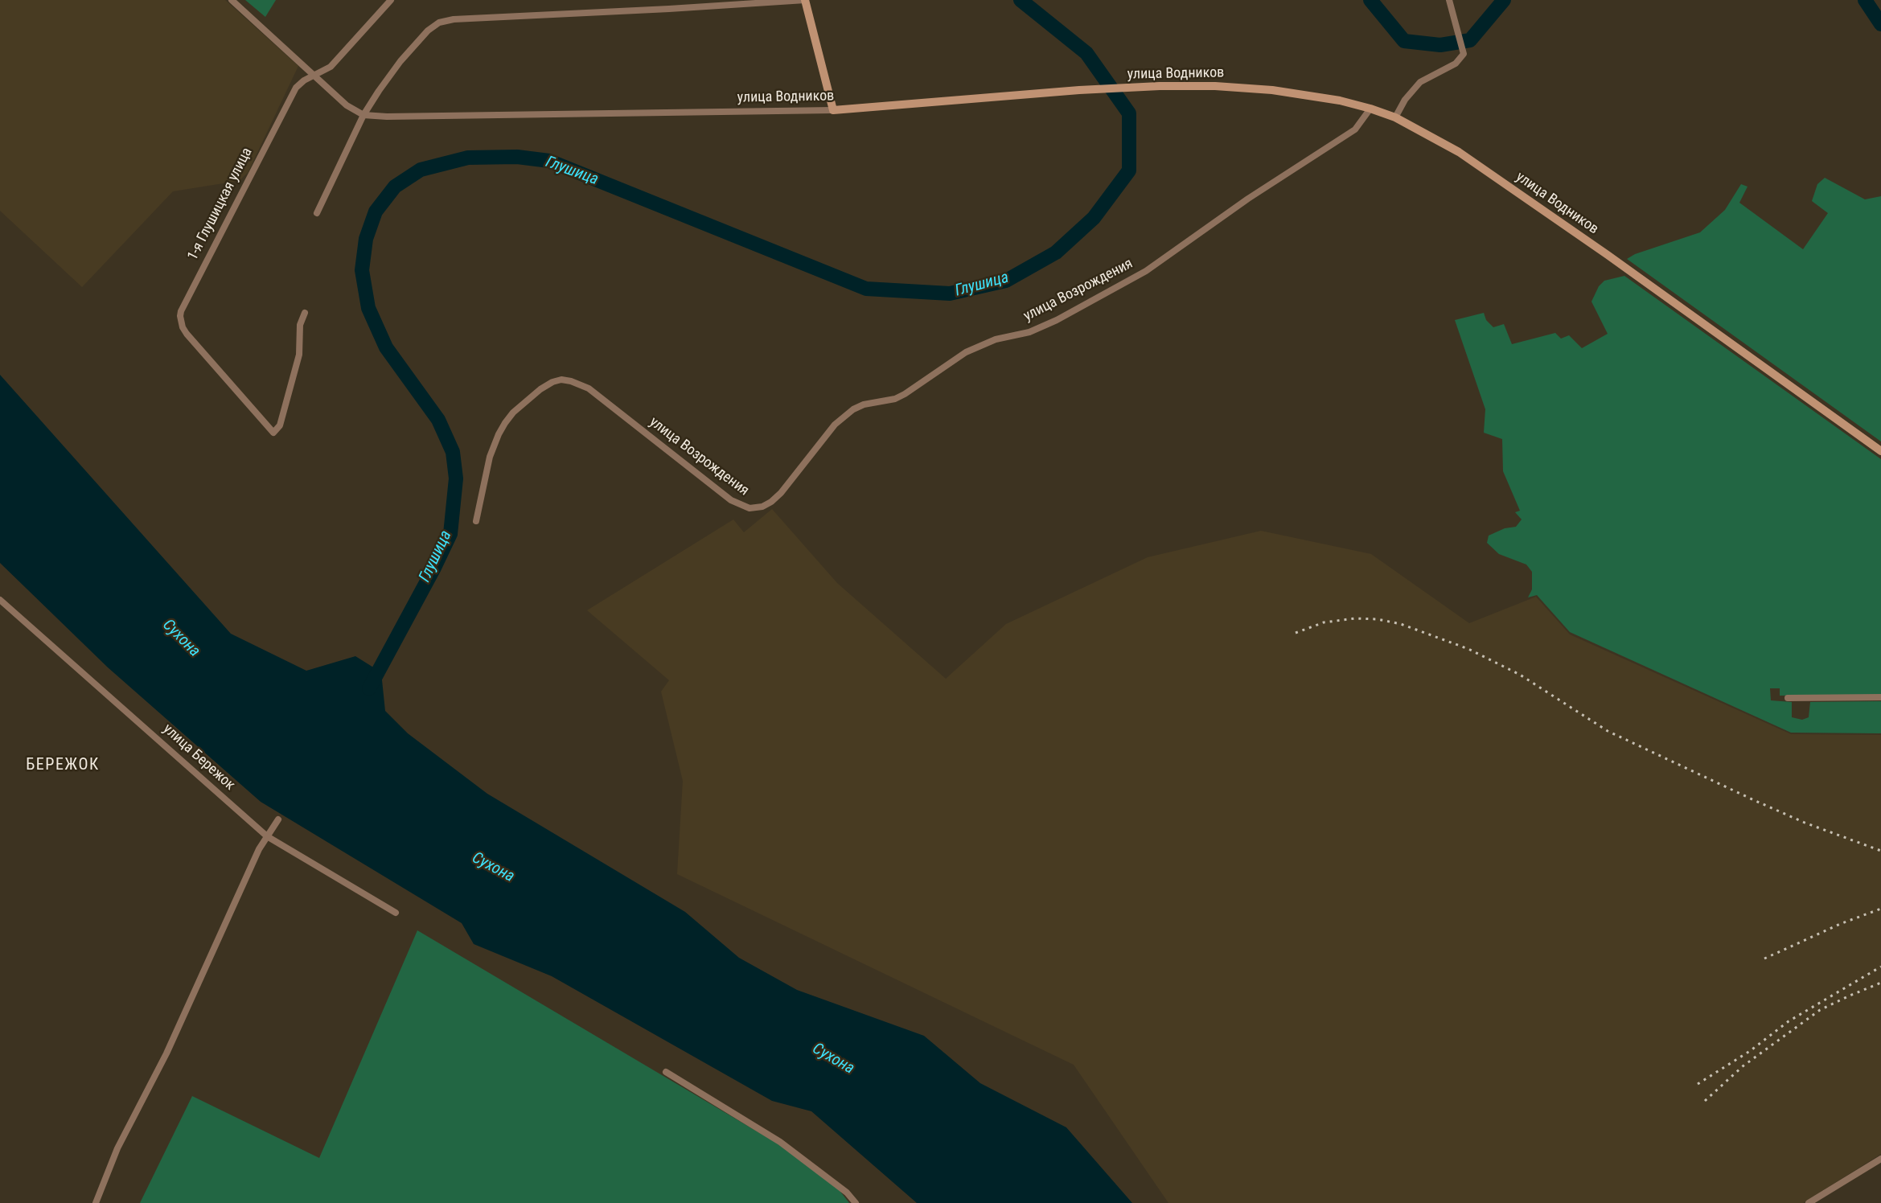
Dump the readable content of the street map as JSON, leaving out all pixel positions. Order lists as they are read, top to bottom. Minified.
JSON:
{"streets":{"main road":["улица Водников"],"street":["1-я Глушицкая улица","улица Возрождения","улица Бережок"]},"crossings":[["улица Водников","1-я Глушицкая улица"],["улица Водников","улица Возрождения"]],"districts":["БЕРЕЖОК"],"water":["Глушица","Сухона"]}
